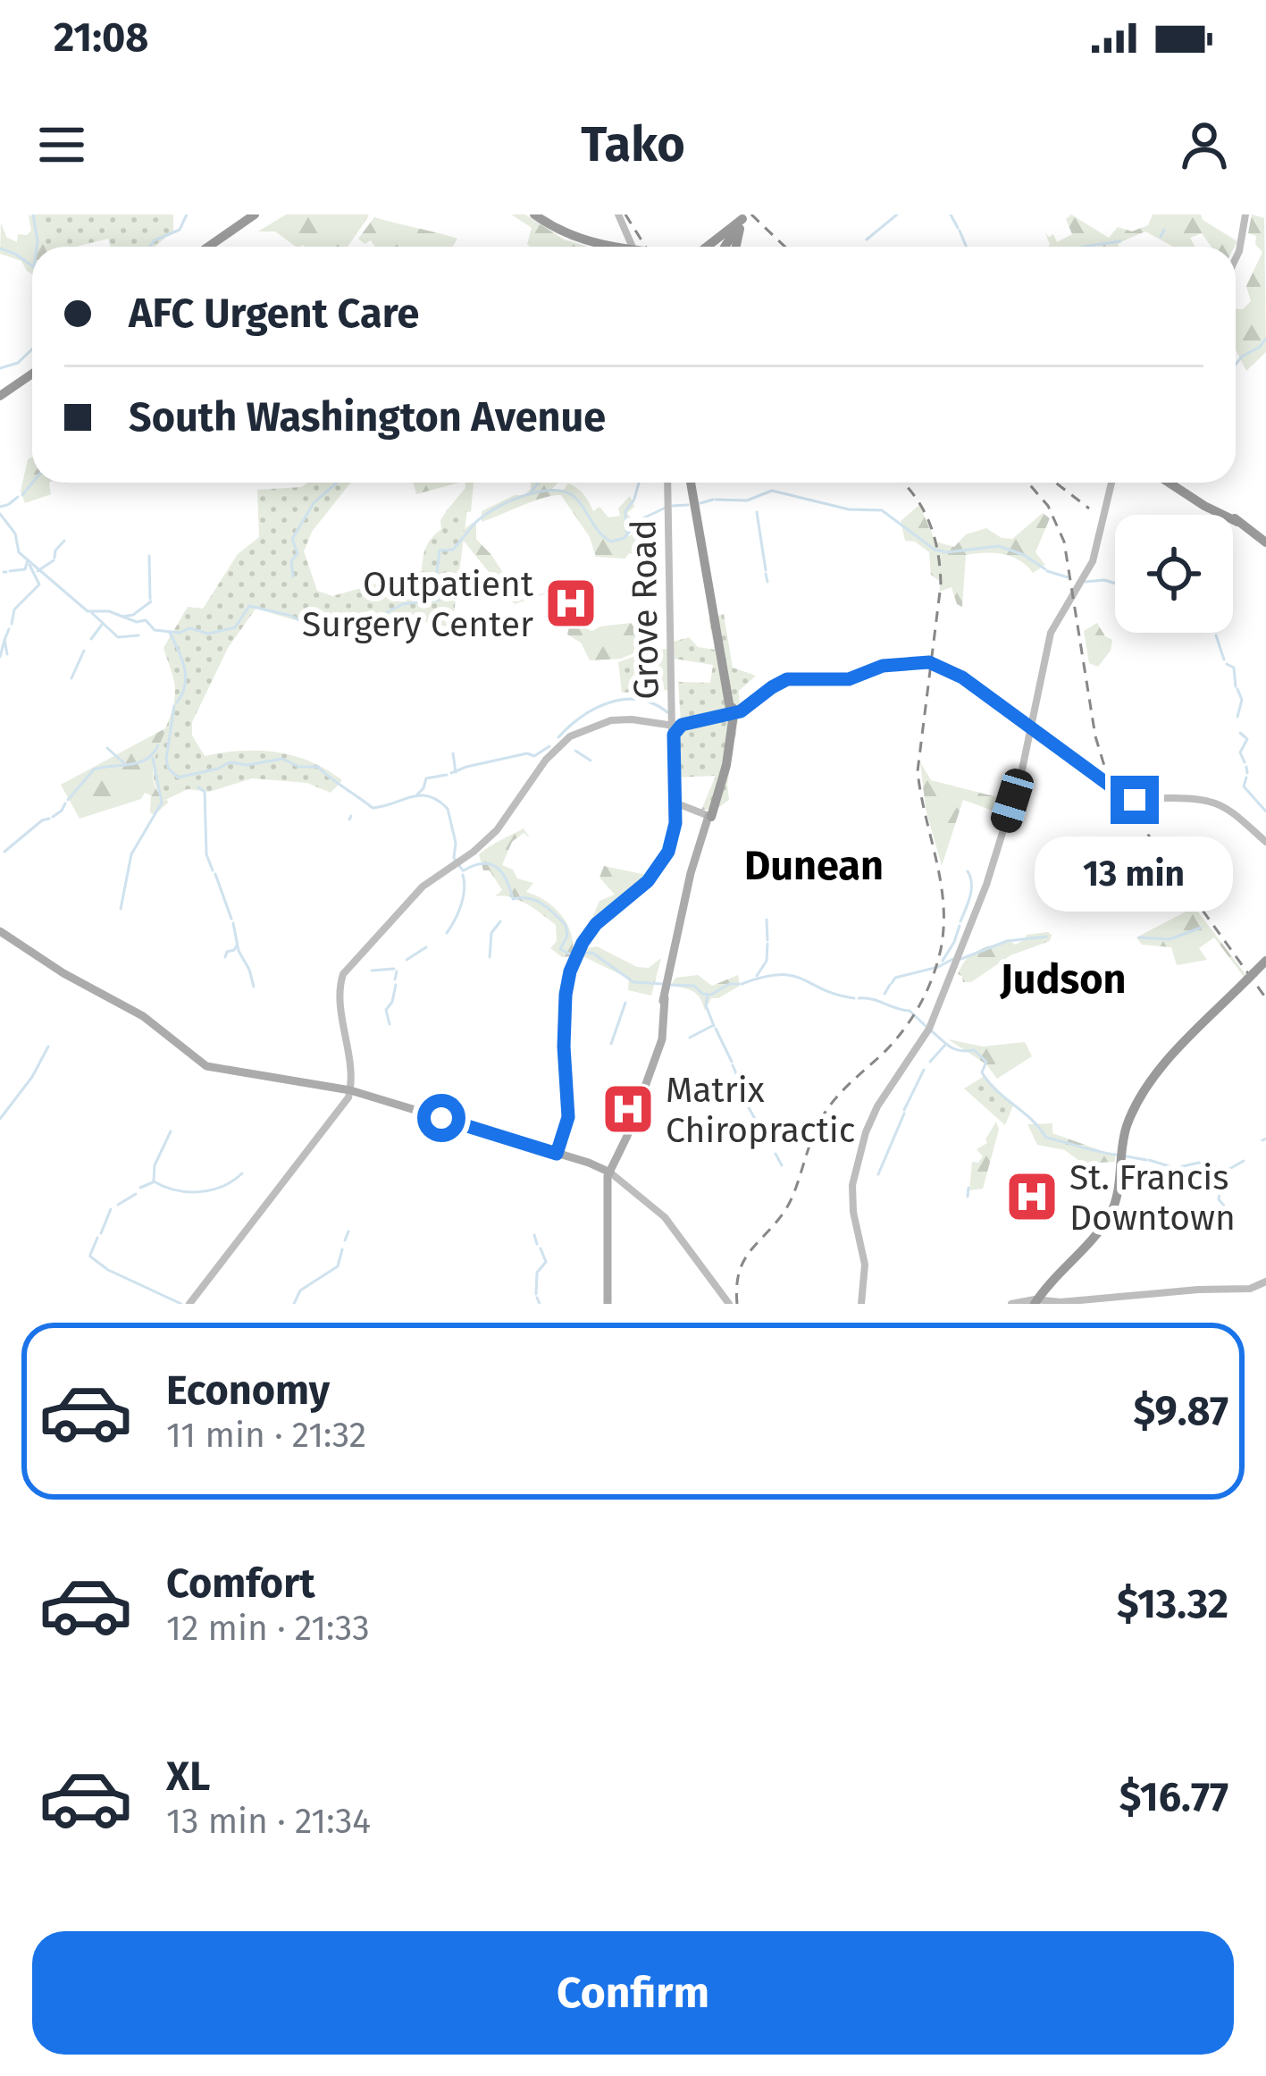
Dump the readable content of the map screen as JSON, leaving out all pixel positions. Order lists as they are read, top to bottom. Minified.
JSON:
{"streets":{"main road":["Grove Road"]},"districts":["Dunean","Judson"],"places":{"hospital":["Outpatient Surgery Center","Matrix Chiropractic","St. Francis Downtown"]},"page":{"status":"21:08","header":"Tako","banner":["AFC Urgent Care","South Washington Avenue"],"bubble":"13 min","list":[{"name":"Economy","note":"11 min · 21:32","value":"$9.87"},{"name":"Comfort","note":"12 min · 21:33","value":"$13.32"},{"name":"XL","note":"13 min · 21:34","value":"$16.77"}],"buttons":"Confirm"}}
